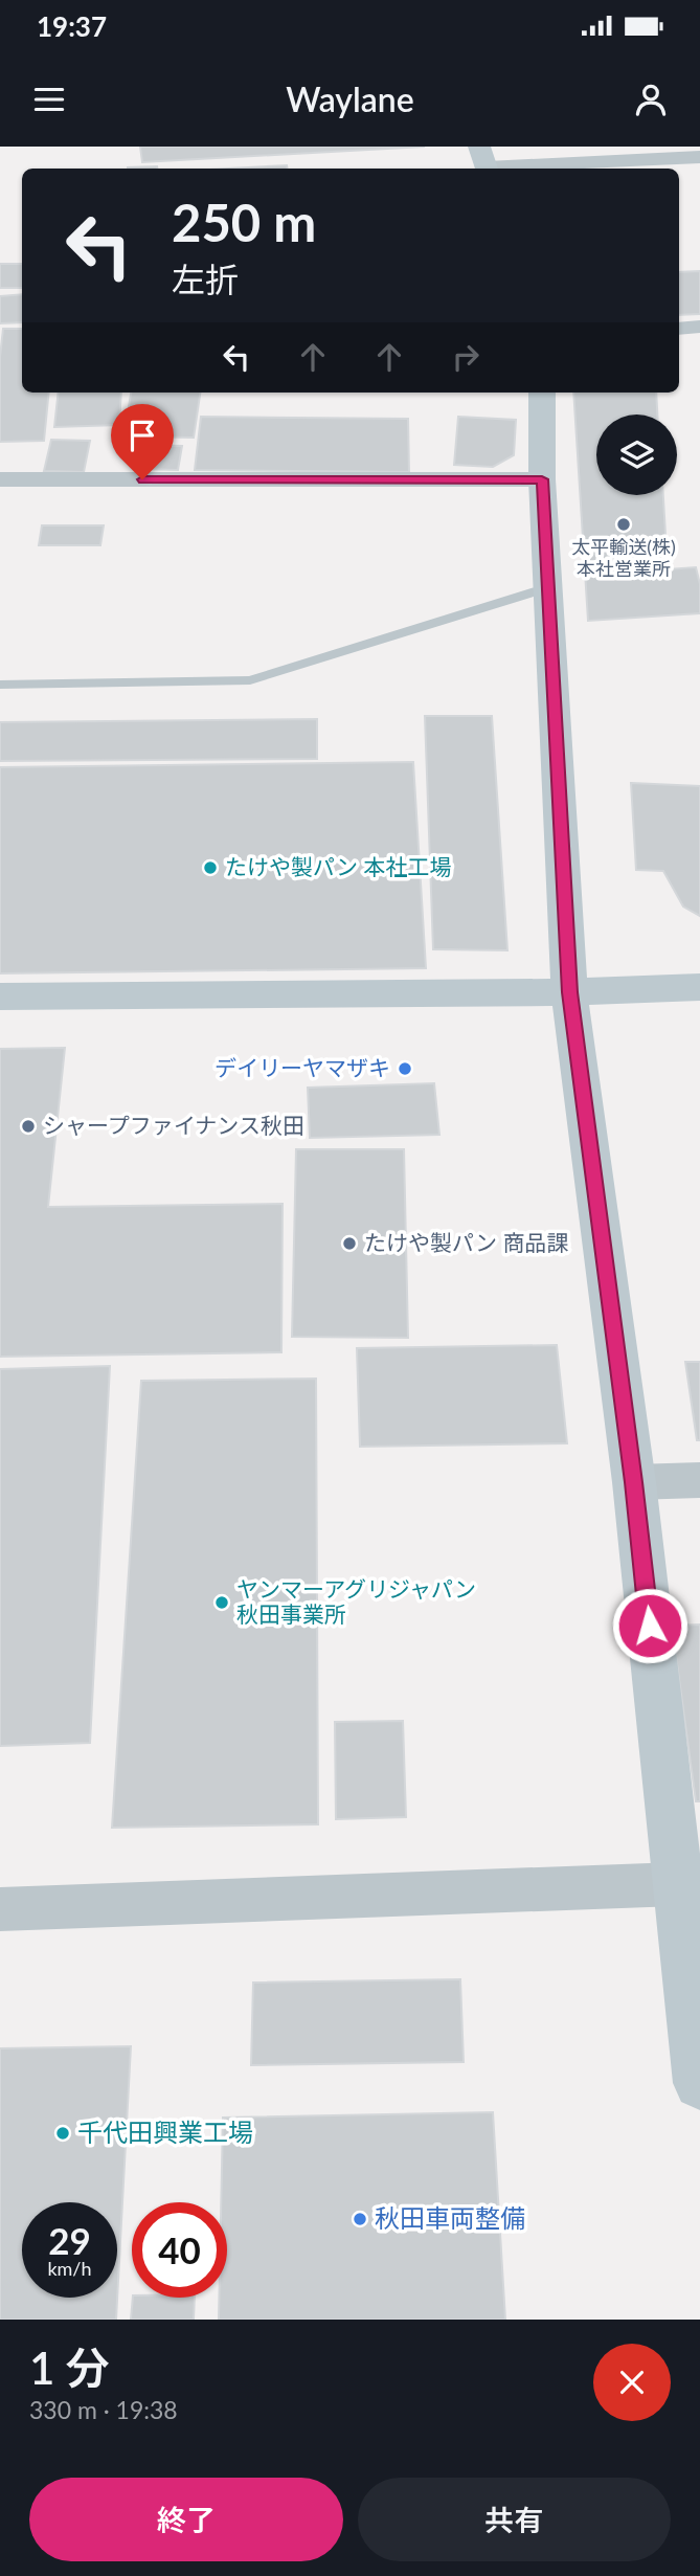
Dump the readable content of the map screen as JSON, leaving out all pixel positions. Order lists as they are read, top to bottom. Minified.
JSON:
{"places":["太平輸送(株) 本社営業所","たけや製パン 本社工場","デイリーヤマザキ","シャープファイナンス秋田","たけや製パン 商品課","ヤンマーアグリジャパン 秋田事業所","千代田興業工場","秋田車両整備"],"page":{"status":"19:37","header":"Waylane","turn":["250 m","左折"],"speed":"29 km/h","limit":"40","heading":["1 分","330 m · 19:38"],"buttons":["終了","共有"]}}
